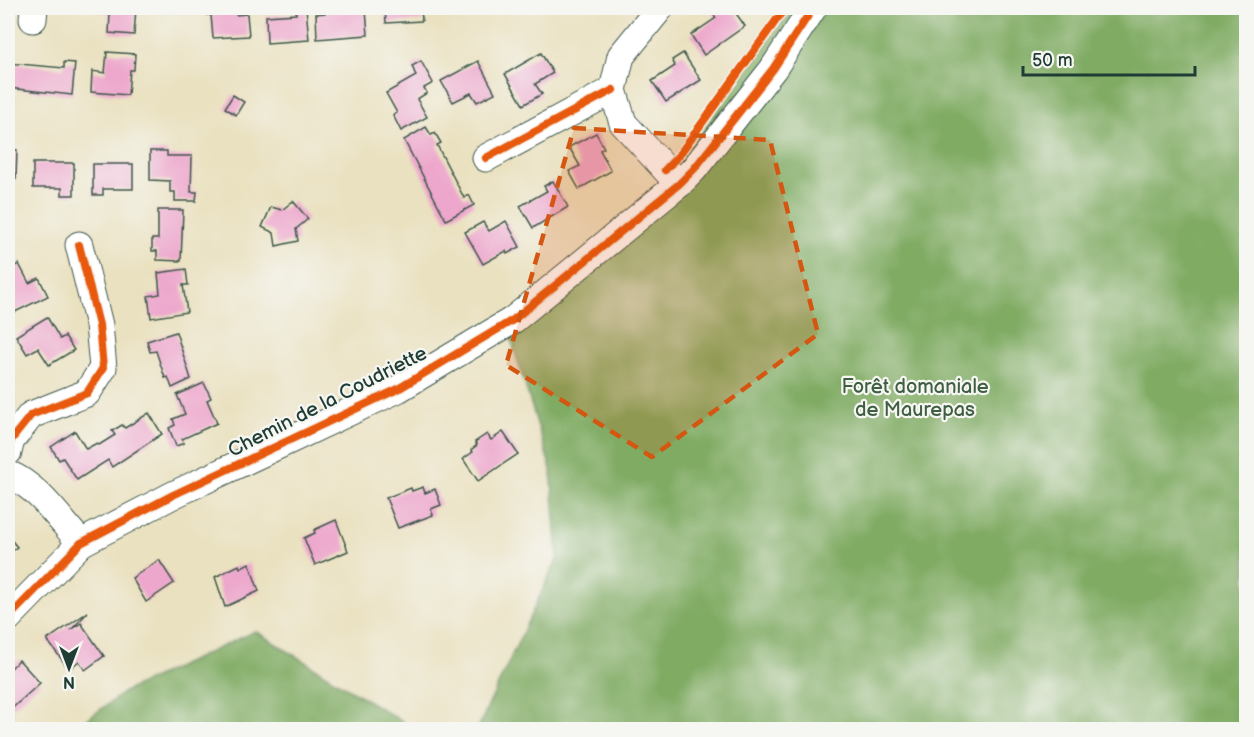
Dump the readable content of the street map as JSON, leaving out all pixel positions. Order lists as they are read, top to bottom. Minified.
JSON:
{"streets":{"street":["Chemin de la Coudriette"]},"parks":["Forêt domaniale de Maurepas"],"scale_bar":"50 m","north":"bottom"}
